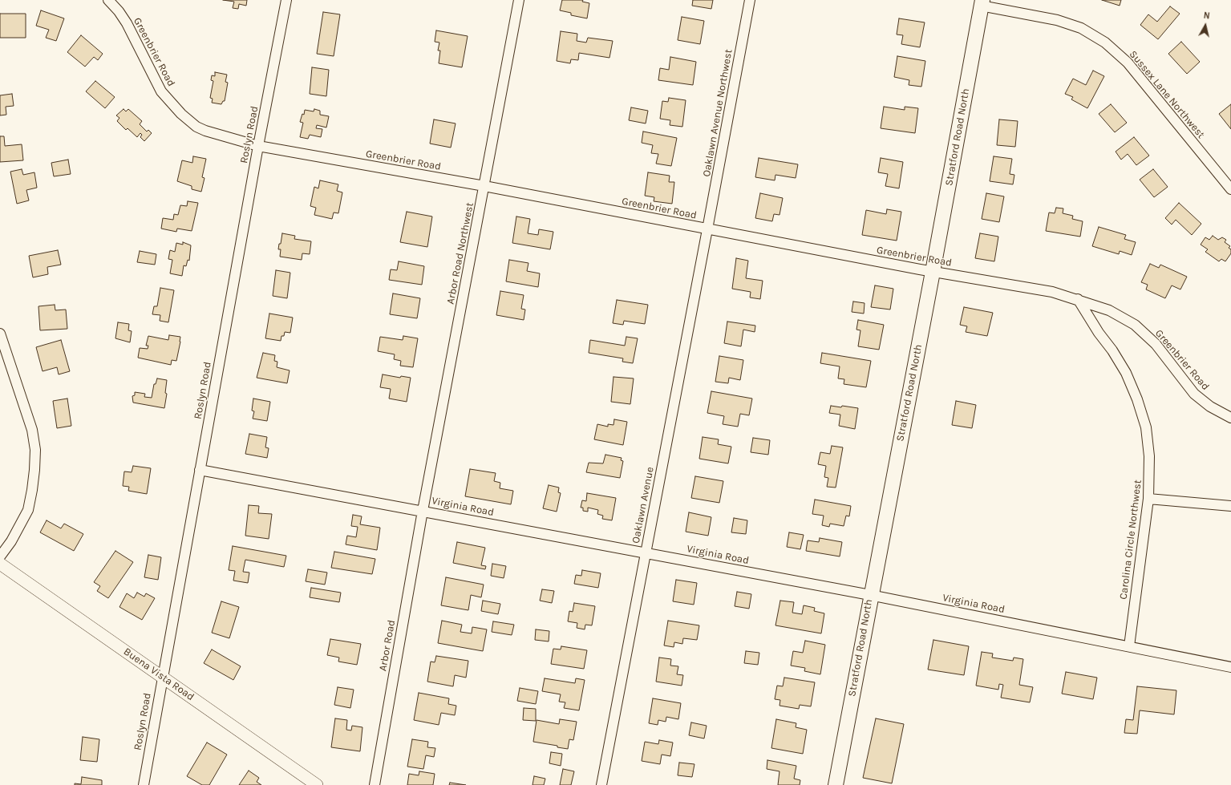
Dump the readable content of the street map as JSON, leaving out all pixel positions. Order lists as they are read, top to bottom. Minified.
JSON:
{"streets":{"main road":["Stratford Road North"],"street":["Greenbrier Road","Sussex Lane Northwest","Oaklawn Avenue Northwest","Roslyn Road","Arbor Road Northwest","Oaklawn Avenue","Virginia Road","Carolina Circle Northwest","Arbor Road","Buena Vista Road"]},"crossings":[["Greenbrier Road","Oaklawn Avenue Northwest"],["Greenbrier Road","Roslyn Road"],["Greenbrier Road","Stratford Road North"],["Greenbrier Road","Arbor Road Northwest"],["Greenbrier Road","Oaklawn Avenue"],["Greenbrier Road","Carolina Circle Northwest"],["Sussex Lane Northwest","Stratford Road North"],["Oaklawn Avenue Northwest","Oaklawn Avenue"],["Roslyn Road","Virginia Road"],["Roslyn Road","Buena Vista Road"],["Stratford Road North","Virginia Road"],["Arbor Road Northwest","Virginia Road"],["Arbor Road Northwest","Arbor Road"],["Oaklawn Avenue","Virginia Road"],["Virginia Road","Carolina Circle Northwest"],["Virginia Road","Arbor Road"]],"north":"top"}
